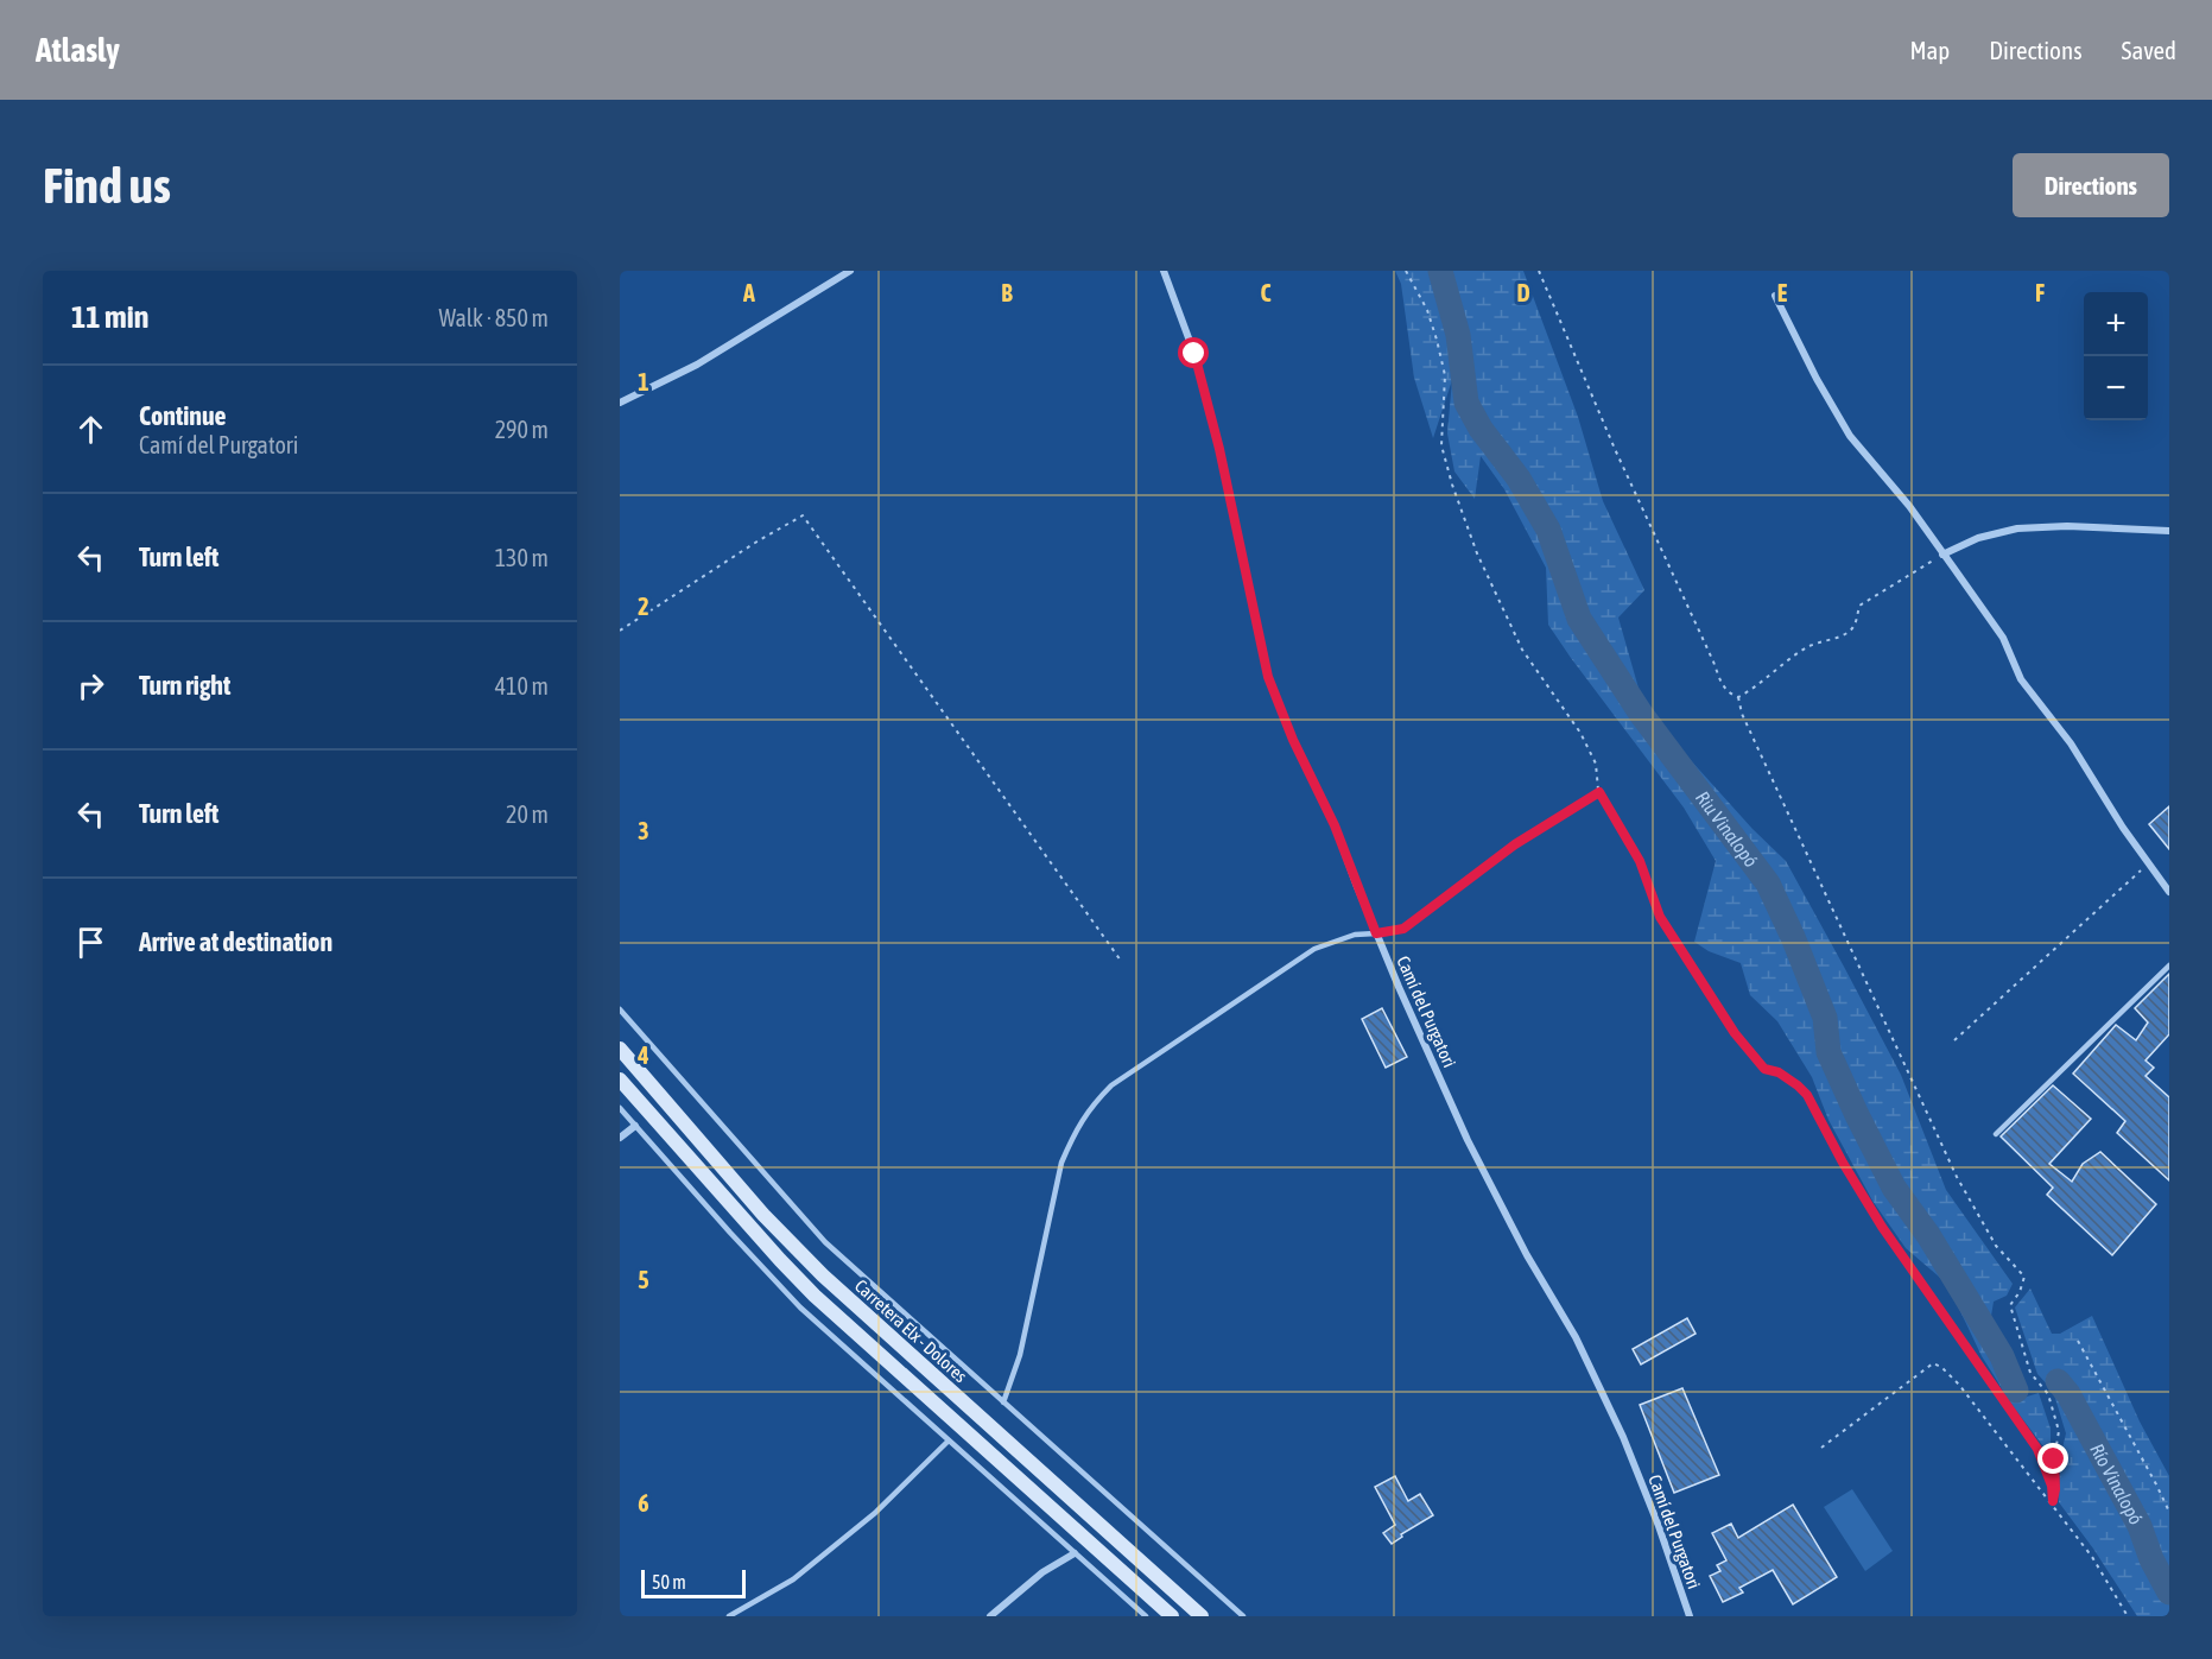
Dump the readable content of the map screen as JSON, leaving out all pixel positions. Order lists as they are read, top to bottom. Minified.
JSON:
{"streets":{"main road":["Carretera Elx - Dolores"],"street":["Camí del Purgatori"]},"water":["Riu Vinalopó","Río Vinalopó"],"scale_bar":"50 m","page":{"header":"Atlasly","nav":["Map","Directions","Saved"],"buttons":"Directions","title":"Find us","heading":["11 min","Walk · 850 m"],"map_buttons":["+","−"],"list":[["Continue","Camí del Purgatori","290 m"],["Turn left","130 m"],["Turn right","410 m"],["Turn left","20 m"],"Arrive at destination"],"scale":"50 m"},"grid":{"columns":["A","B","C","D","E","F"],"rows":["1","2","3","4","5","6"]}}
